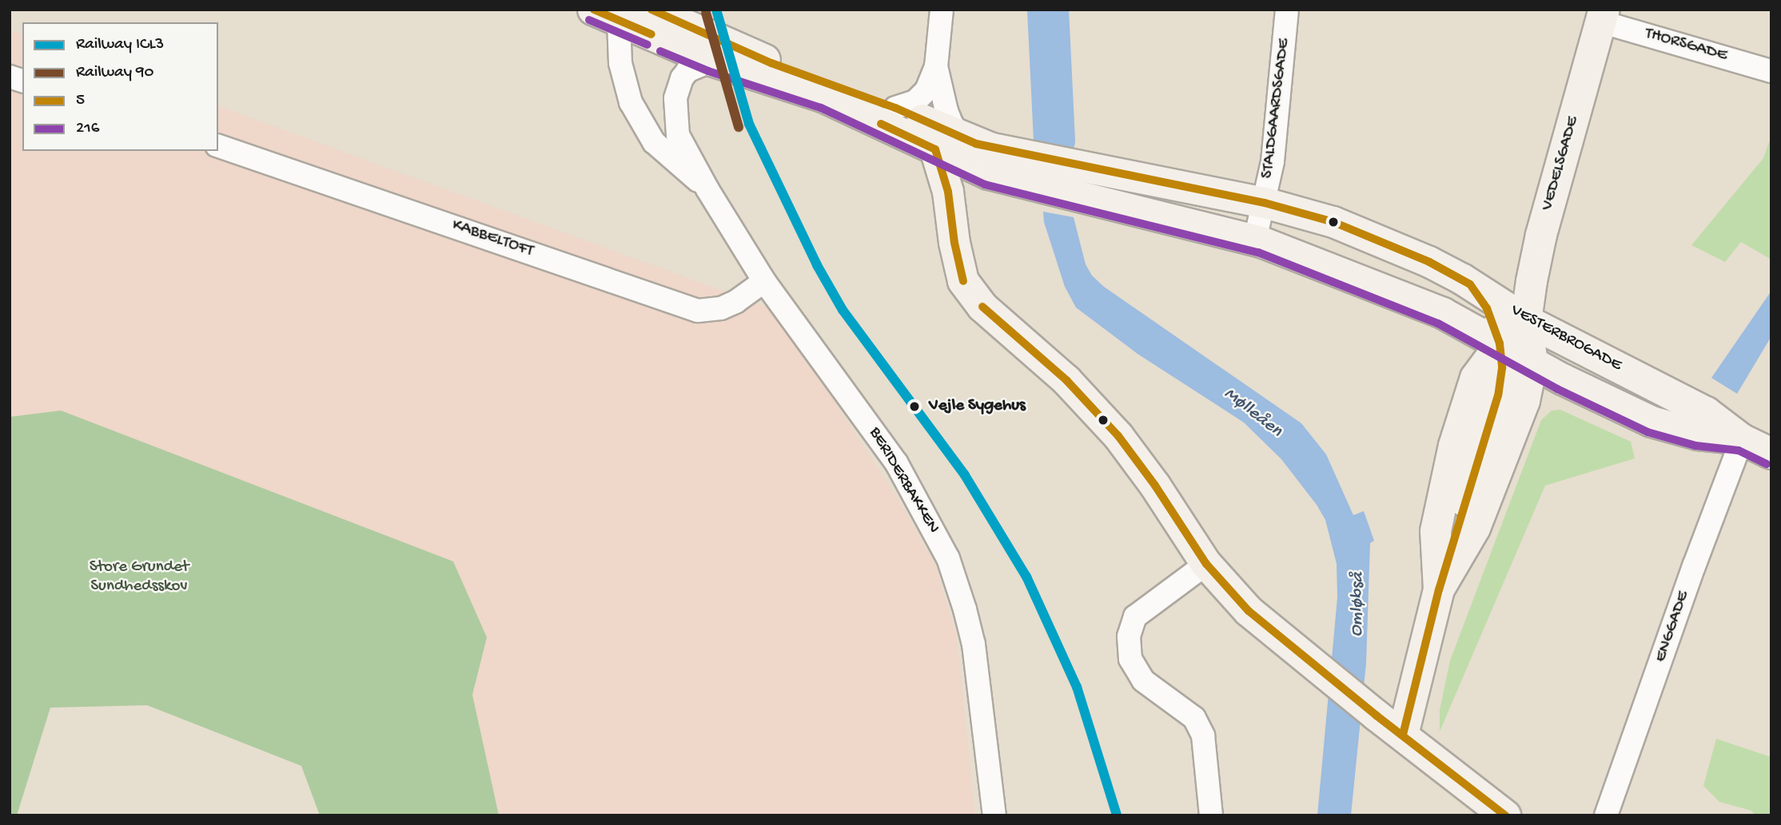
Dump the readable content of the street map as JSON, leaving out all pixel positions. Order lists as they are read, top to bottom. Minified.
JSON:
{"streets":{"main road":["VEDELSGADE","VESTERBROGADE"],"street":["THORSGADE","STALDGAARDSGADE","KABBELTOFT","BERIDERBAKKEN","ENGGADE"]},"crossings":[["THORSGADE","VEDELSGADE"],["STALDGAARDSGADE","VESTERBROGADE"],["VEDELSGADE","VESTERBROGADE"],["KABBELTOFT","BERIDERBAKKEN"],["VESTERBROGADE","BERIDERBAKKEN"],["VESTERBROGADE","ENGGADE"]],"water":["Mølleåen","Omløbså"],"parks":["Store Grundet Sundhedsskov"],"places":["Vejle Sygehus"],"lines":["rail line ICL3","transit line 5","rail line 90","transit line 216"],"legend":["Railway ICL3","Railway 90","5","216"]}
